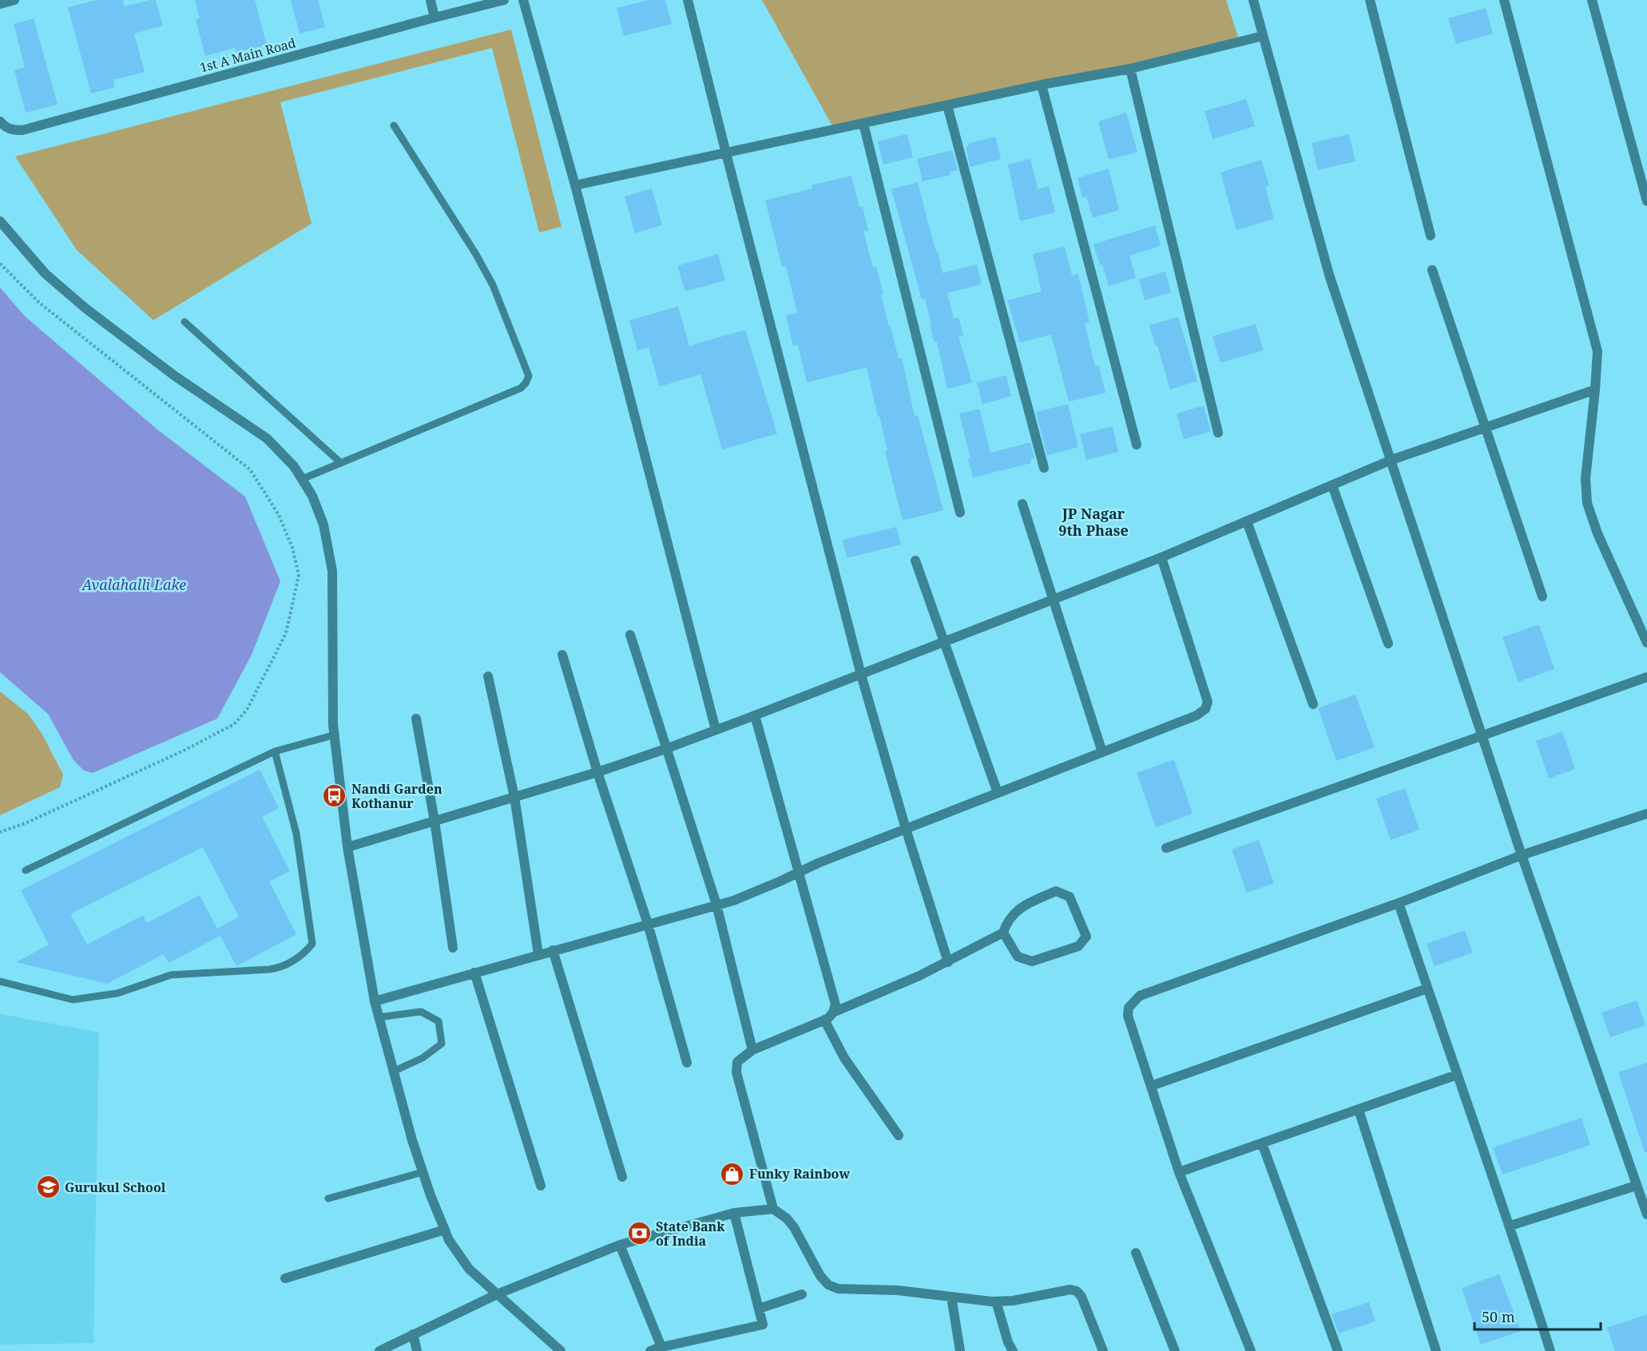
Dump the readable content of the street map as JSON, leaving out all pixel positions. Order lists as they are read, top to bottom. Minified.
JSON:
{"streets":{"street":["1st A Main Road"]},"districts":["JP Nagar 9th Phase"],"water":["Avalahalli Lake"],"places":{"bus stop":["Nandi Garden Kothanur"],"shop":["Funky Rainbow"],"school or university":["Gurukul School"],"bank":["State Bank of India"]},"scale_bar":"50 m"}
